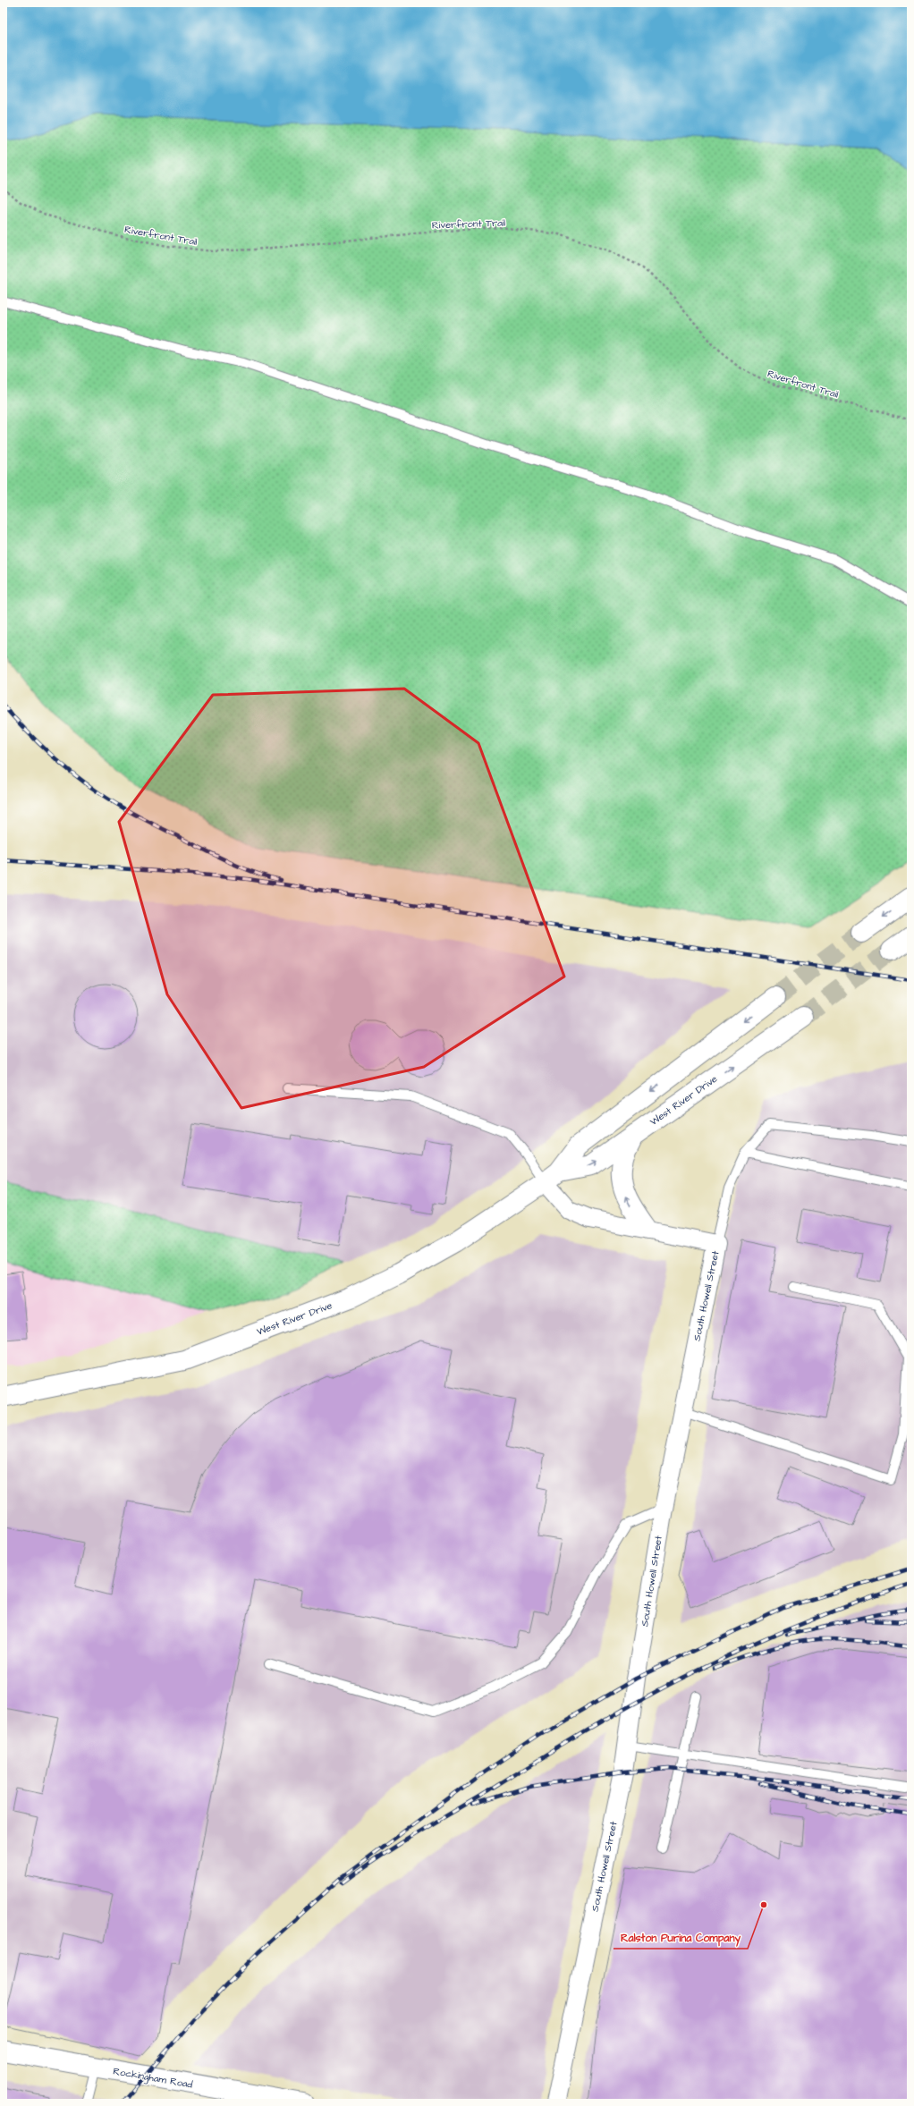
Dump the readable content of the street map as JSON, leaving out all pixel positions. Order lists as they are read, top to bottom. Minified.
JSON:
{"streets":{"main road":["West River Drive","Rockingham Road"],"street":["South Howell Street"],"path":["Riverfront Trail"]},"crossings":[["West River Drive","South Howell Street"]],"places":["Ralston Purina Company"]}
